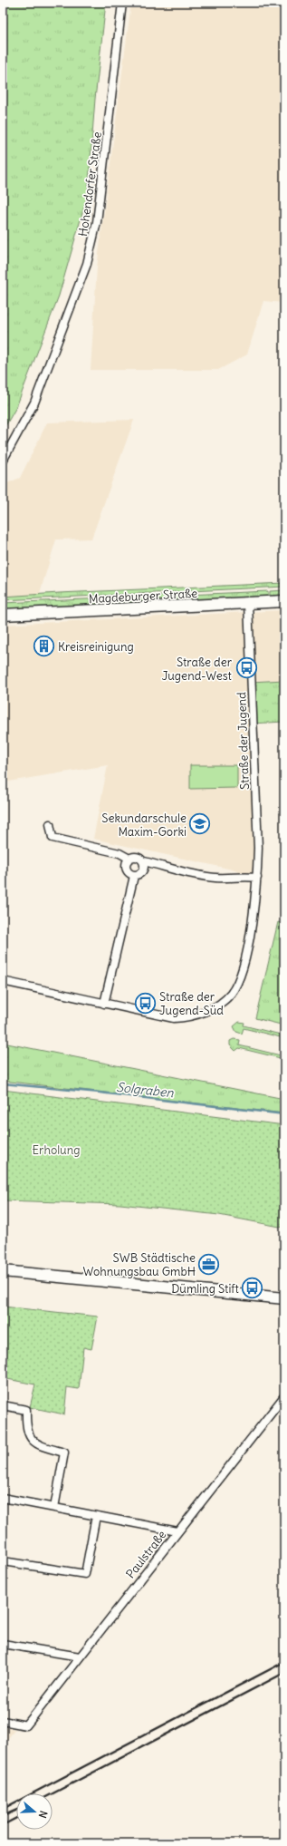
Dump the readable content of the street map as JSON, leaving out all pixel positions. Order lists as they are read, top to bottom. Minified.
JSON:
{"streets":{"main road":["Magdeburger Straße"],"street":["Hohendorfer Straße","Straße der Jugend","Paulstraße"]},"crossings":[["Magdeburger Straße","Straße der Jugend"]],"water":["Solgraben"],"parks":["Erholung"],"places":{"building":["Kreisreinigung"],"bus stop":["Straße der Jugend-West","Straße der Jugend-Süd","Dümling Stift"],"school or university":["Sekundarschule Maxim-Gorki"],"office":["SWB Städtische Wohnungsbau GmbH"]},"north":"right"}
